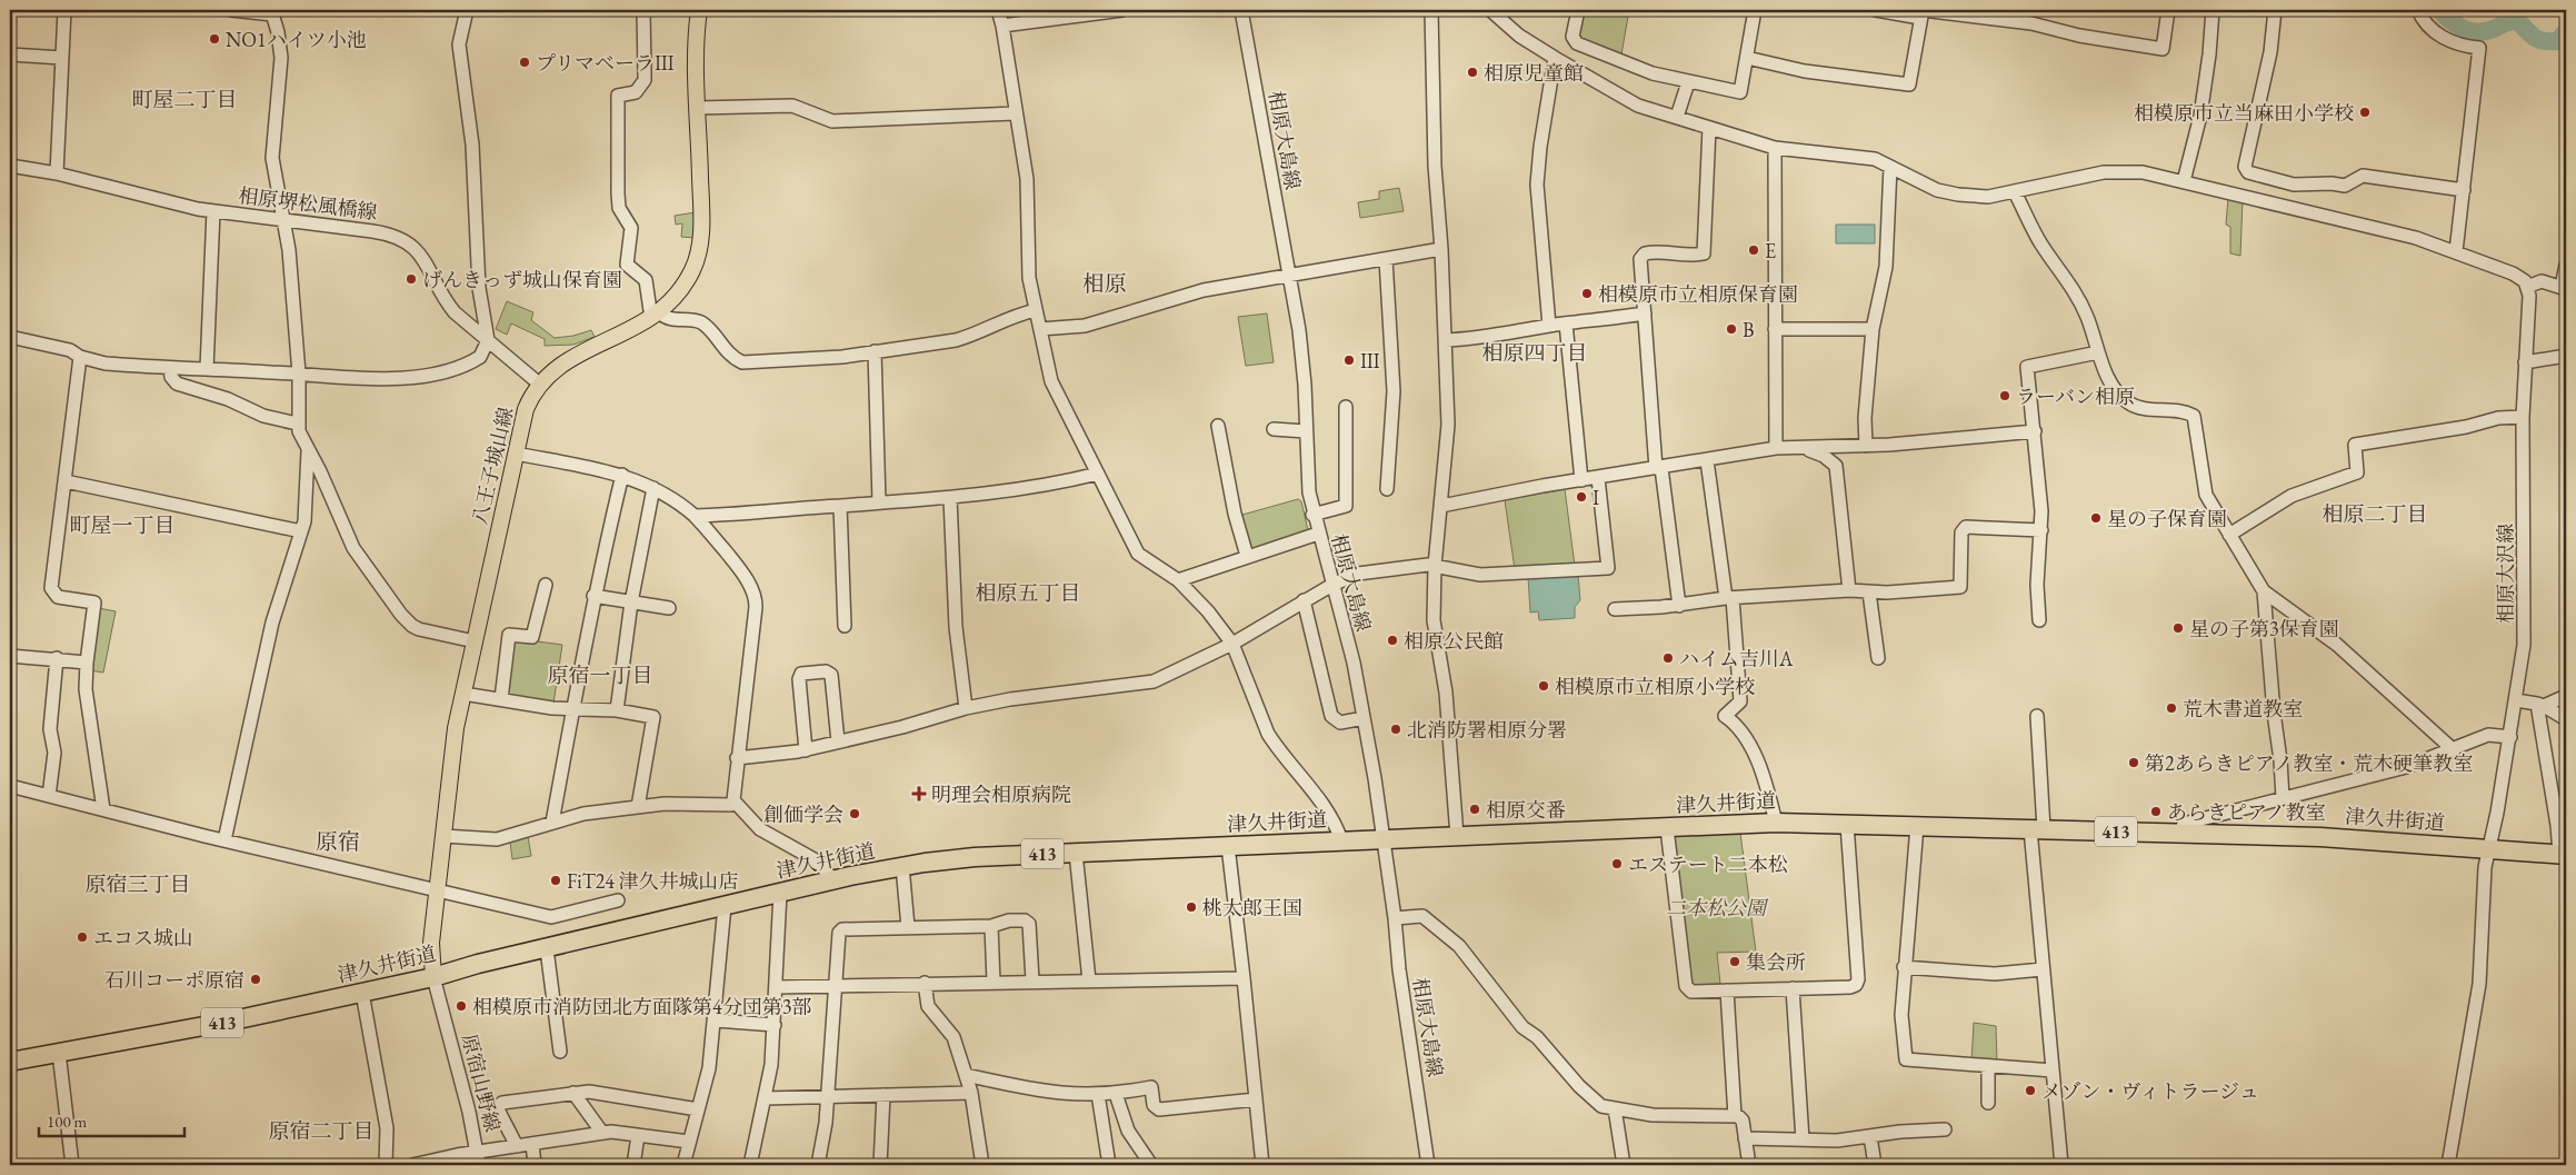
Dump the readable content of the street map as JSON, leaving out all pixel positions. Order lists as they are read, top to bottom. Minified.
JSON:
{"streets":{"highway":["津久井街道","413"],"main road":["八王子城山線"],"street":["相原大島線","相原堺松風橋線","相原大沢線","原宿山野線"]},"crossings":[["相原大島線","津久井街道"],["相原堺松風橋線","八王子城山線"],["八王子城山線","津久井街道"],["八王子城山線","原宿山野線"],["相原大沢線","津久井街道"],["津久井街道","原宿山野線"]],"districts":["町屋二丁目","相原","相原四丁目","相原二丁目","町屋一丁目","相原五丁目","原宿一丁目","原宿","原宿三丁目","原宿二丁目"],"parks":["二本松公園"],"places":{"other":["NO1ハイツ小池","プリマベーラⅢ","相原児童館","相模原市立当麻田小学校","E","げんきっず城山保育園","相模原市立相原保育園","B","Ⅲ","ラーバン相原","Ⅰ","星の子保育園","星の子第3保育園","相原公民館","ハイム吉川A","相模原市立相原小学校","荒木書道教室","北消防署相原分署","第2あらきピアノ教室・荒木硬筆教室","相原交番","あらきピアノ教室","創価学会","エステート二本松","FiT24 津久井城山店","桃太郎王国","エコス城山","集会所","石川コーポ原宿","相模原市消防団北方面隊第4分団第3部","メゾン・ヴィトラージュ"],"health":["明理会相原病院"]},"scale_bar":"100 m"}
